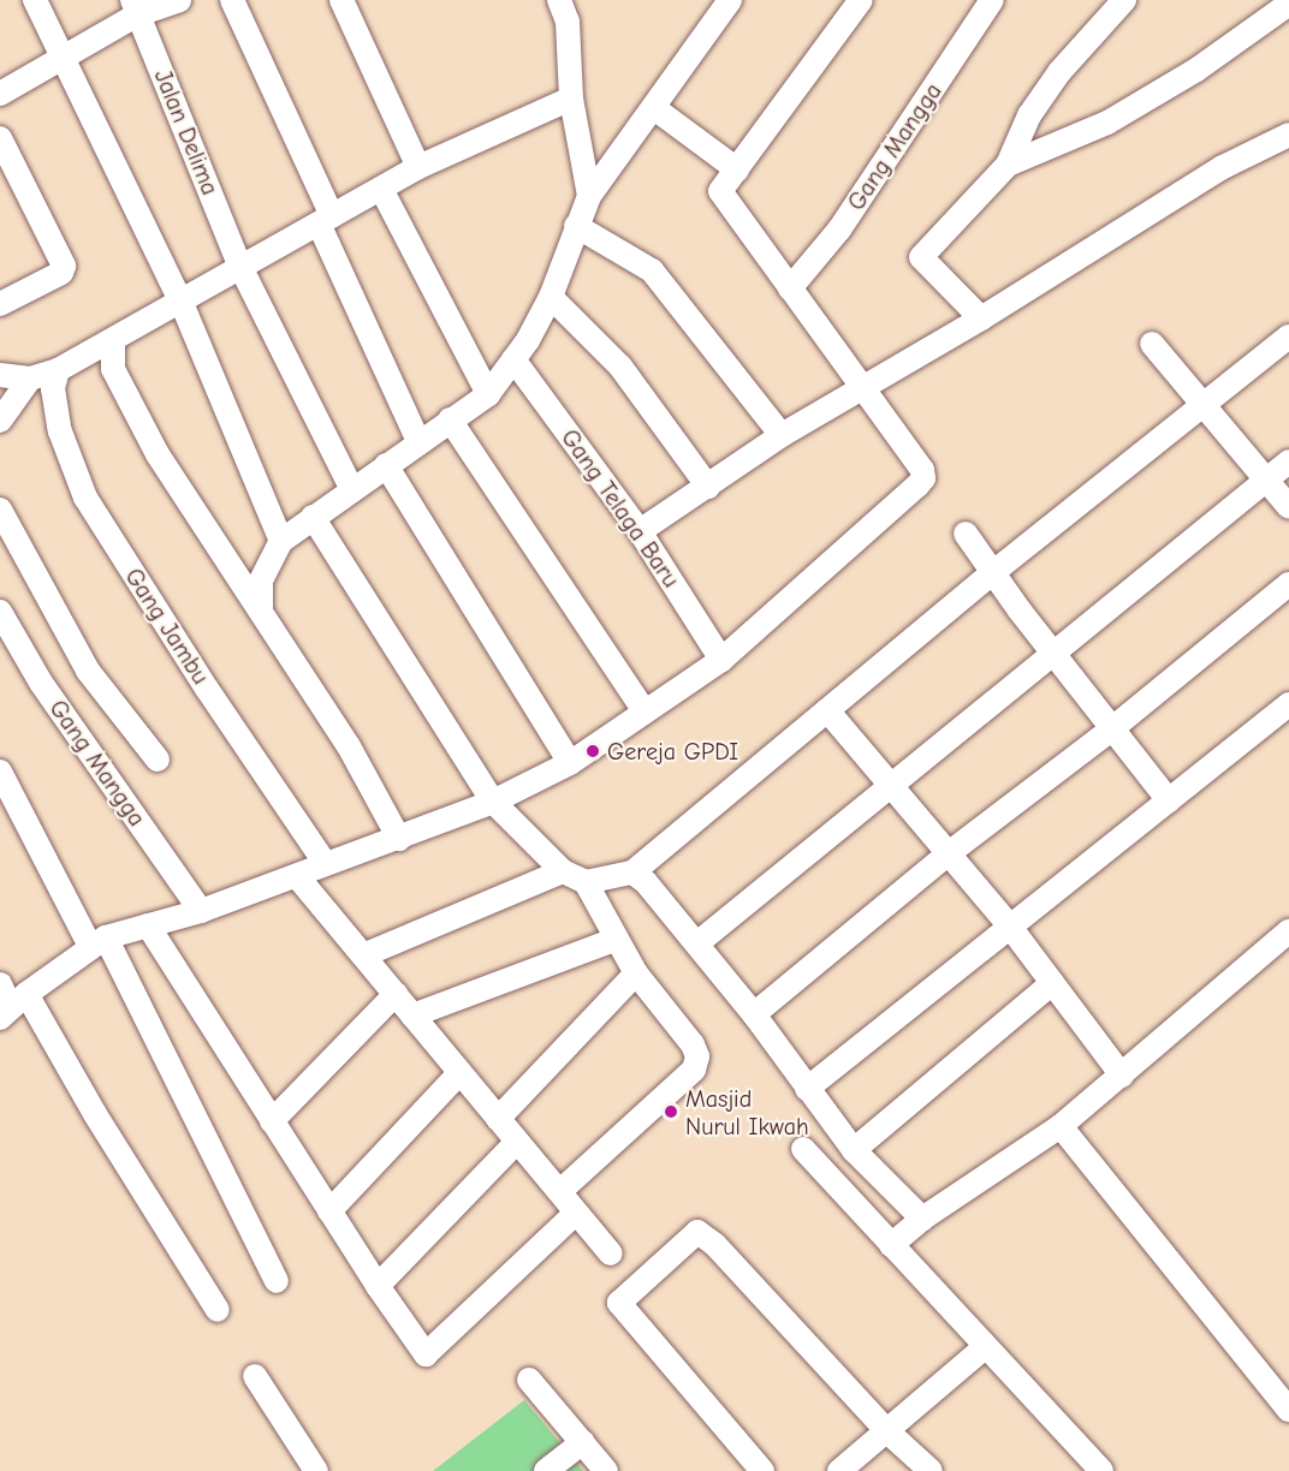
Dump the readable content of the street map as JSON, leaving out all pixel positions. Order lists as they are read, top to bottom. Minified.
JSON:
{"streets":{"street":["Jalan Delima","Gang Mangga","Gang Telaga Baru","Gang Jambu"]},"places":["Gereja GPDI","Masjid Nurul Ikwah"]}
